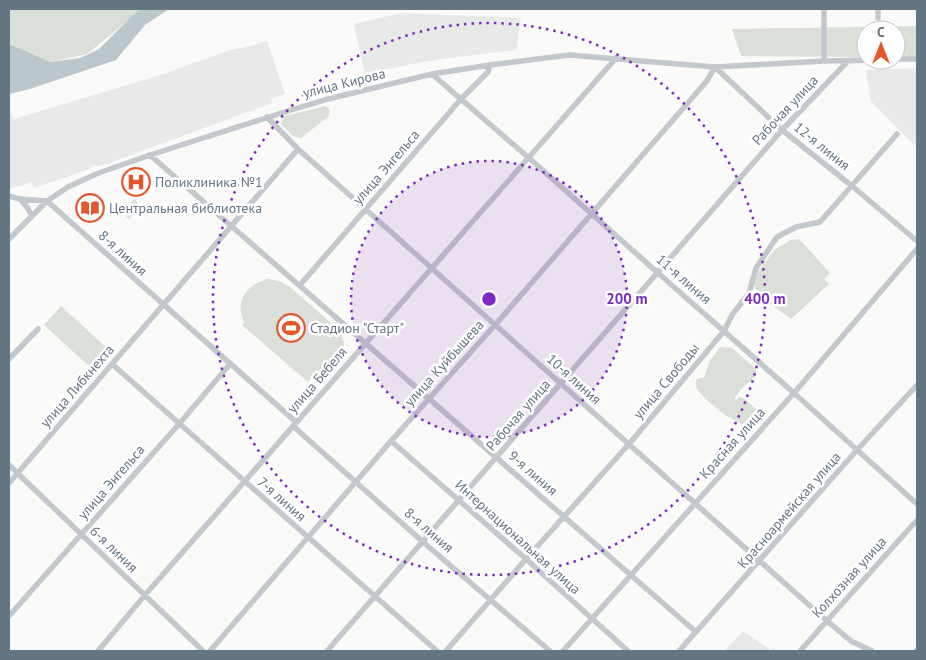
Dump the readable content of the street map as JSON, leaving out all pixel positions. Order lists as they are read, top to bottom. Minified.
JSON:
{"streets":{"street":["улица Кирова","Рабочая улица","12-я линия","улица Энгельса","8-я линия","11-я линия","улица Куйбышева","10-я линия","улица Бебеля","улица Свободы","улица Либкнехта","Красная улица","9-я линия","7-я линия","Красноармейская улица","Интернациональная улица","6-я линия","Колхозная улица"]},"crossings":[["улица Кирова","Рабочая улица"],["улица Кирова","12-я линия"],["улица Кирова","улица Энгельса"],["улица Кирова","8-я линия"],["улица Кирова","11-я линия"],["улица Кирова","улица Куйбышева"],["улица Кирова","10-я линия"],["улица Кирова","улица Бебеля"],["улица Кирова","9-я линия"],["Рабочая улица","12-я линия"],["Рабочая улица","8-я линия"],["Рабочая улица","11-я линия"],["Рабочая улица","10-я линия"],["Рабочая улица","9-я линия"],["Рабочая улица","7-я линия"],["Рабочая улица","Интернациональная улица"],["12-я линия","улица Куйбышева"],["12-я линия","улица Свободы"],["улица Энгельса","8-я линия"],["улица Энгельса","11-я линия"],["улица Энгельса","10-я линия"],["улица Энгельса","9-я линия"],["улица Энгельса","7-я линия"],["улица Энгельса","6-я линия"],["8-я линия","улица Куйбышева"],["8-я линия","улица Бебеля"],["8-я линия","улица Свободы"],["8-я линия","улица Либкнехта"],["11-я линия","улица Куйбышева"],["11-я линия","улица Бебеля"],["11-я линия","улица Свободы"],["11-я линия","Красная улица"],["11-я линия","Красноармейская улица"],["улица Куйбышева","10-я линия"],["улица Куйбышева","9-я линия"],["улица Куйбышева","7-я линия"],["улица Куйбышева","Интернациональная улица"],["10-я линия","улица Бебеля"],["10-я линия","улица Свободы"],["10-я линия","Красная улица"],["10-я линия","Красноармейская улица"],["10-я линия","Колхозная улица"],["улица Бебеля","9-я линия"],["улица Бебеля","7-я линия"],["улица Бебеля","6-я линия"],["улица Свободы","9-я линия"],["улица Свободы","Интернациональная улица"],["улица Либкнехта","9-я линия"],["улица Либкнехта","7-я линия"],["улица Либкнехта","6-я линия"],["Красная улица","9-я линия"],["Красная улица","Интернациональная улица"],["9-я линия","Красноармейская улица"]],"places":{"hospital":["Поликлиника №1"],"library":["Центральная библиотека"],"sports":["Стадион \"Старт\""]},"north":"top","rings":["200 m","400 m"]}
